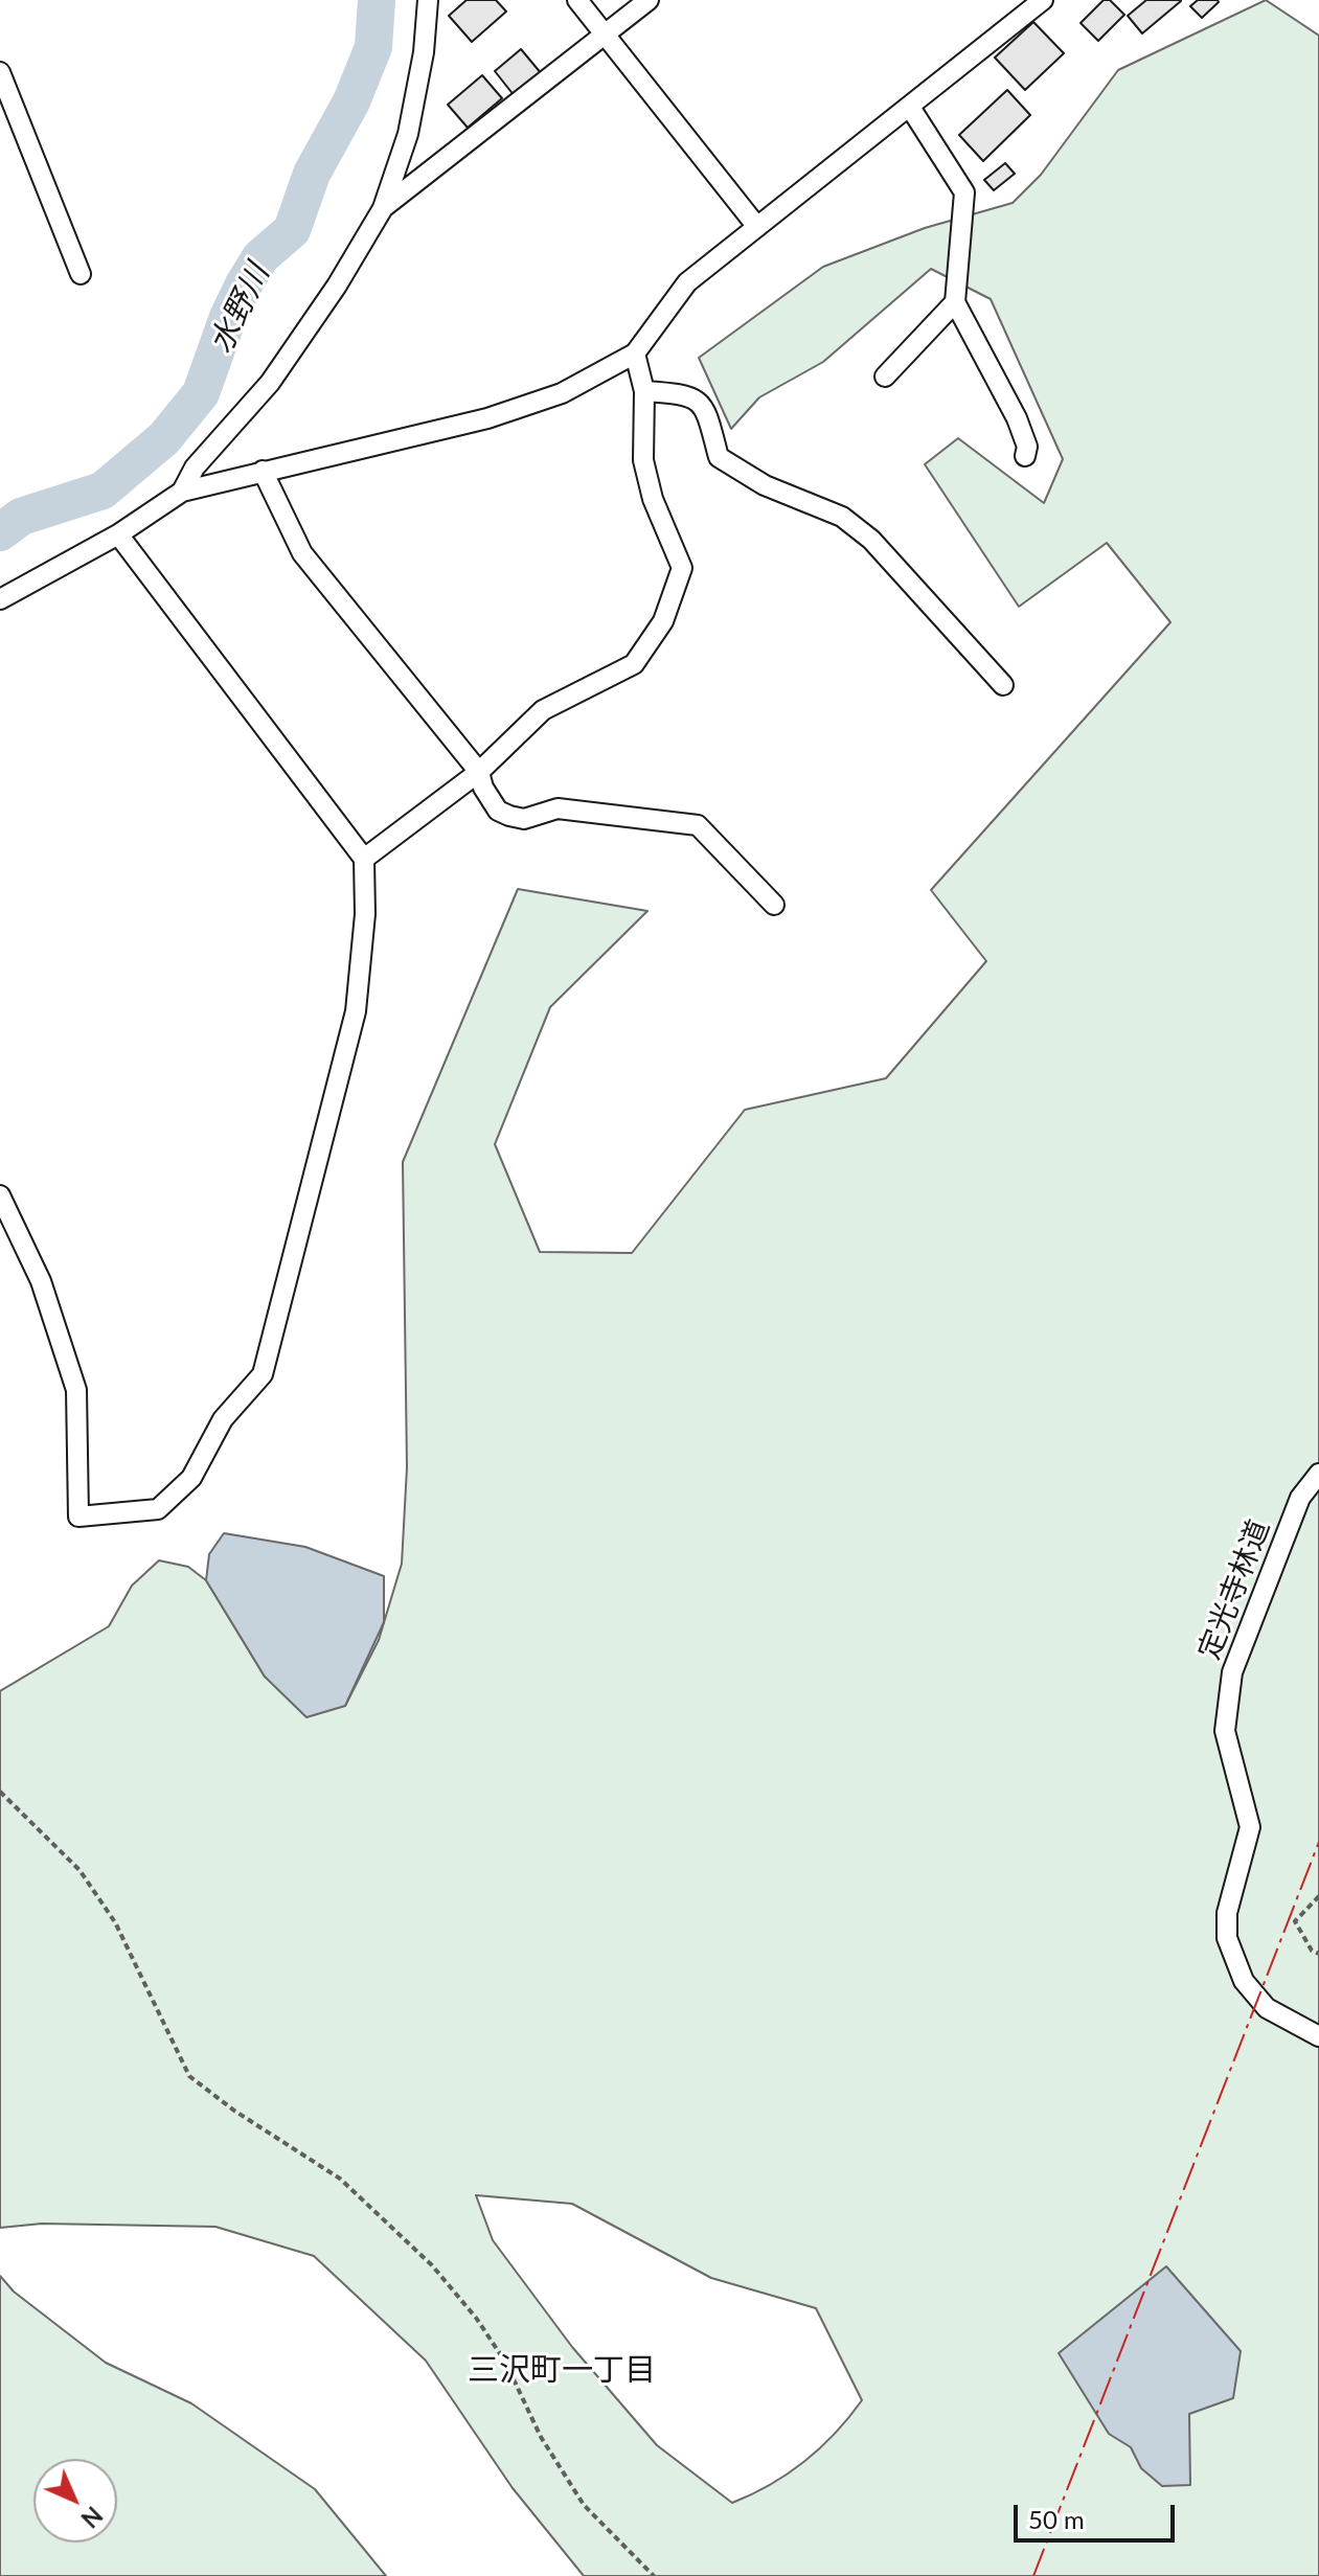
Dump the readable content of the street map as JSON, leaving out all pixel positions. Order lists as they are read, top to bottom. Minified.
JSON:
{"streets":{"street":["定光寺林道"]},"districts":["三沢町一丁目"],"water":["水野川"],"scale_bar":"50 m","north":"bottom right"}
